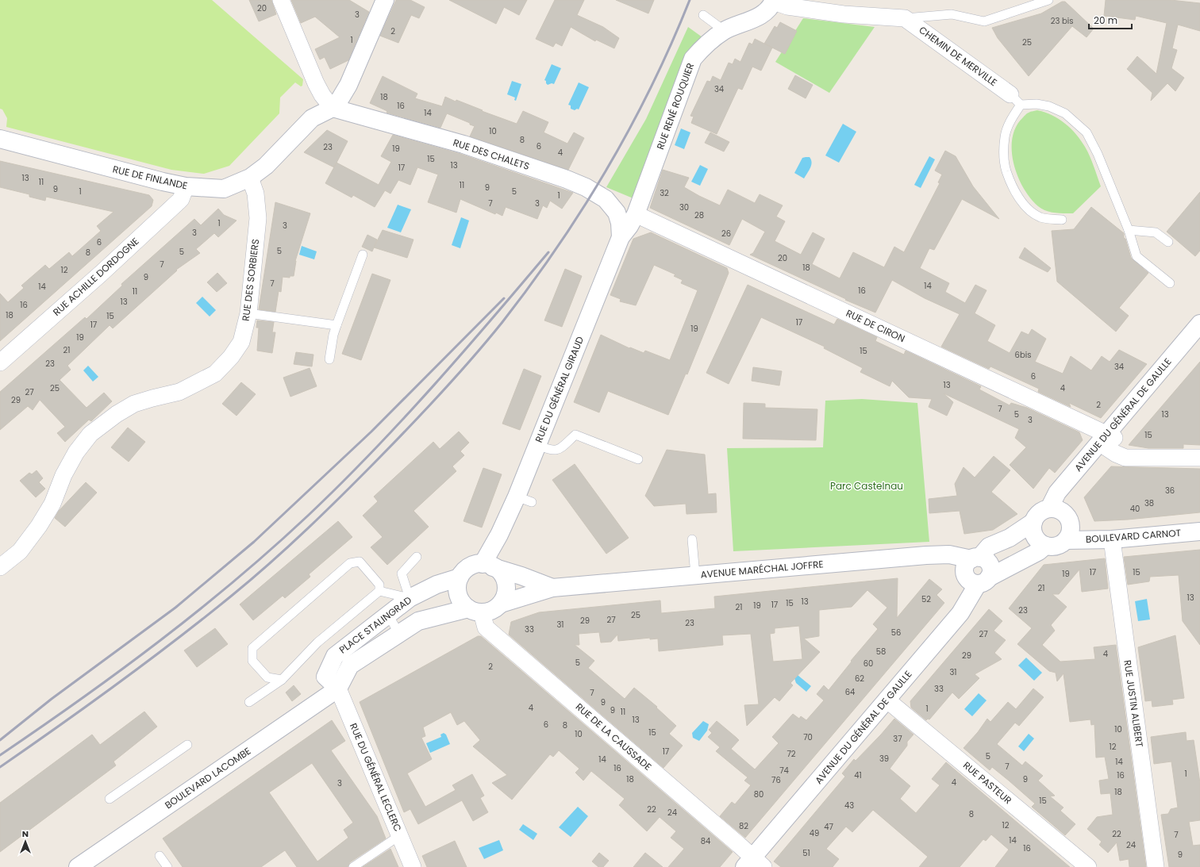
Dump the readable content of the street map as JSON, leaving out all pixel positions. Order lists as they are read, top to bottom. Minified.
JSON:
{"streets":{"main road":["RUE RENÉ ROUQUIER","RUE DES CHALETS","RUE DE FINLANDE","RUE DU GÉNÉRAL GIRAUD","AVENUE DU GÉNÉRAL DE GAULLE","BOULEVARD CARNOT","AVENUE MARÉCHAL JOFFRE","PLACE STALINGRAD","BOULEVARD LACOMBE"],"street":["CHEMIN DE MERVILLE","RUE ACHILLE DORDOGNE","RUE DES SORBIERS","RUE DE CIRON","RUE JUSTIN ALIBERT","RUE DE LA CAUSSADE","RUE DU GÉNÉRAL LECLERC","RUE PASTEUR"]},"crossings":[["CHEMIN DE MERVILLE","RUE RENÉ ROUQUIER"],["RUE RENÉ ROUQUIER","RUE DE CIRON"],["RUE RENÉ ROUQUIER","RUE DU GÉNÉRAL GIRAUD"],["RUE DES CHALETS","RUE DE FINLANDE"],["RUE DES CHALETS","RUE DU GÉNÉRAL GIRAUD"],["RUE DE FINLANDE","RUE ACHILLE DORDOGNE"],["RUE DE FINLANDE","RUE DES SORBIERS"],["RUE DE CIRON","RUE DU GÉNÉRAL GIRAUD"],["RUE DE CIRON","AVENUE DU GÉNÉRAL DE GAULLE"],["RUE DU GÉNÉRAL GIRAUD","PLACE STALINGRAD"],["RUE DU GÉNÉRAL GIRAUD","RUE DE LA CAUSSADE"],["AVENUE DU GÉNÉRAL DE GAULLE","RUE DE LA CAUSSADE"],["AVENUE DU GÉNÉRAL DE GAULLE","RUE PASTEUR"],["BOULEVARD CARNOT","RUE JUSTIN ALIBERT"],["PLACE STALINGRAD","RUE DE LA CAUSSADE"],["PLACE STALINGRAD","RUE DU GÉNÉRAL LECLERC"],["PLACE STALINGRAD","BOULEVARD LACOMBE"],["RUE DU GÉNÉRAL LECLERC","BOULEVARD LACOMBE"]],"parks":["Parc Castelnau"],"house_numbers":["20","3","23 bis","2","1","25","34","18","16","14","10","8","6","23","19","4","15","13","17","13","11","11","9","9","1","5","32","1","7","3","30","28","1","3","3","26","6","5","5","8","20","7","18","12","9","7","14","14","16","11","13","16","18","15","17","17","19","19","21","15","6bis","23","34","6","13","25","4","27","29","2","7","5","13","3","15","36","38","40","17","15","19","21","13","52","13","15","17","19","21","23","25","27","29","23","31","33","56","27","58","4","29","5","60","2","31","62","33","64","7","9","4","1","9","11","13","6","8","10","15","10","70","37","12","17","72","5","39","14","14","7","16","74","1","41","16","18","9","76","4","3","18","80","15","43","22","24","8","12","82","47","49","22","7","14","84","24","16","51","9"],"scale_bar":"20 m","north":"top"}
